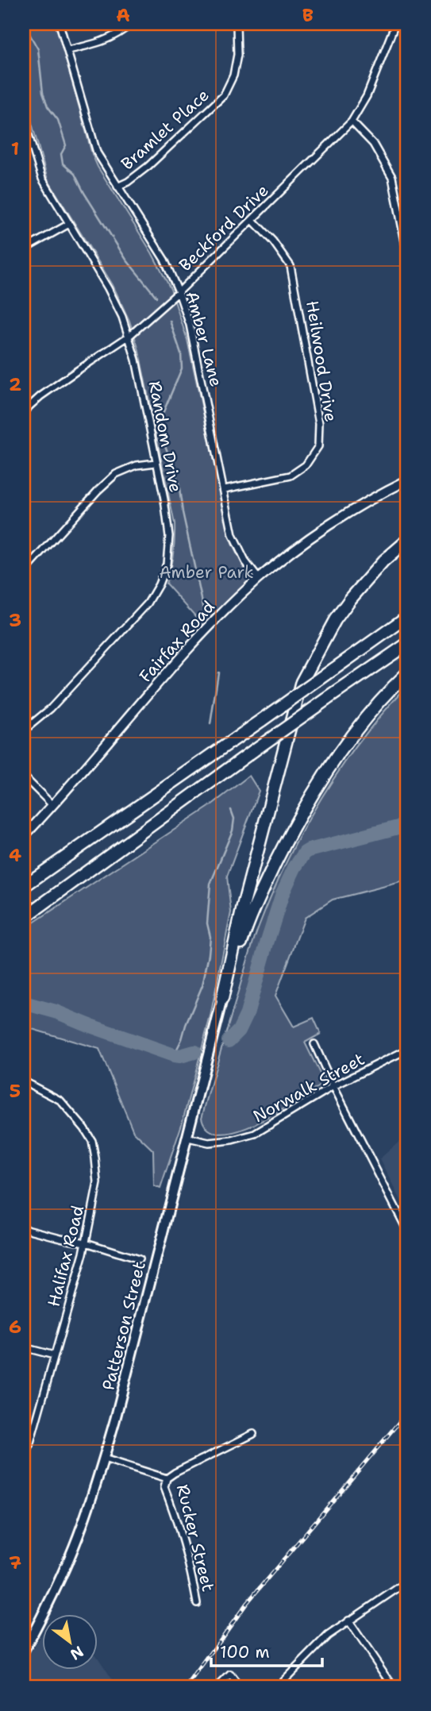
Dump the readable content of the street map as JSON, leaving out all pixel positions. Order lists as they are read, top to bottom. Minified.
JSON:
{"streets":{"main road":["Patterson Street"],"street":["Bramlet Place","Beckford Drive","Amber Lane","Heilwood Drive","Random Drive","Fairfax Road","Norwalk Street","Halifax Road","Rucker Street"]},"crossings":[["Bramlet Place","Amber Lane"],["Beckford Drive","Amber Lane"],["Beckford Drive","Heilwood Drive"],["Beckford Drive","Random Drive"],["Amber Lane","Heilwood Drive"],["Amber Lane","Fairfax Road"],["Norwalk Street","Patterson Street"]],"parks":["Amber Park"],"scale_bar":"100 m","north":"bottom right","grid":{"columns":["A","B"],"rows":["1","2","3","4","5","6","7"]}}
